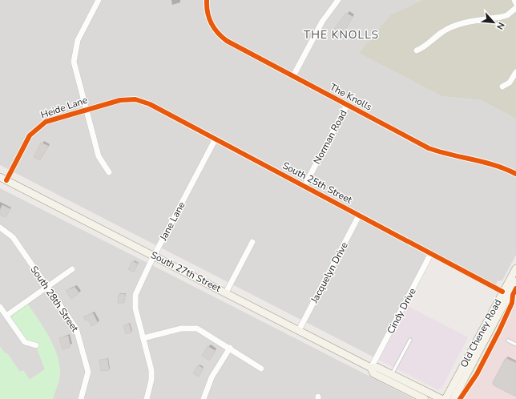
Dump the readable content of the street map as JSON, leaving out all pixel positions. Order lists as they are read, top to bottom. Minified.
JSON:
{"streets":{"main road":["South 27th Street","Old Cheney Road"],"street":["The Knolls","Heide Lane","Norman Road","South 25th Street","Jane Lane","Jacquelyn Drive","South 28th Street","Cindy Drive"]},"crossings":[["The Knolls","Norman Road"],["Heide Lane","South 25th Street"],["Heide Lane","South 27th Street"],["Norman Road","South 25th Street"],["South 25th Street","Jane Lane"],["South 25th Street","Jacquelyn Drive"],["South 25th Street","Cindy Drive"],["South 25th Street","Old Cheney Road"],["Jane Lane","South 27th Street"],["South 27th Street","Jacquelyn Drive"],["South 27th Street","Cindy Drive"]],"districts":["THE KNOLLS"],"north":"bottom right"}
